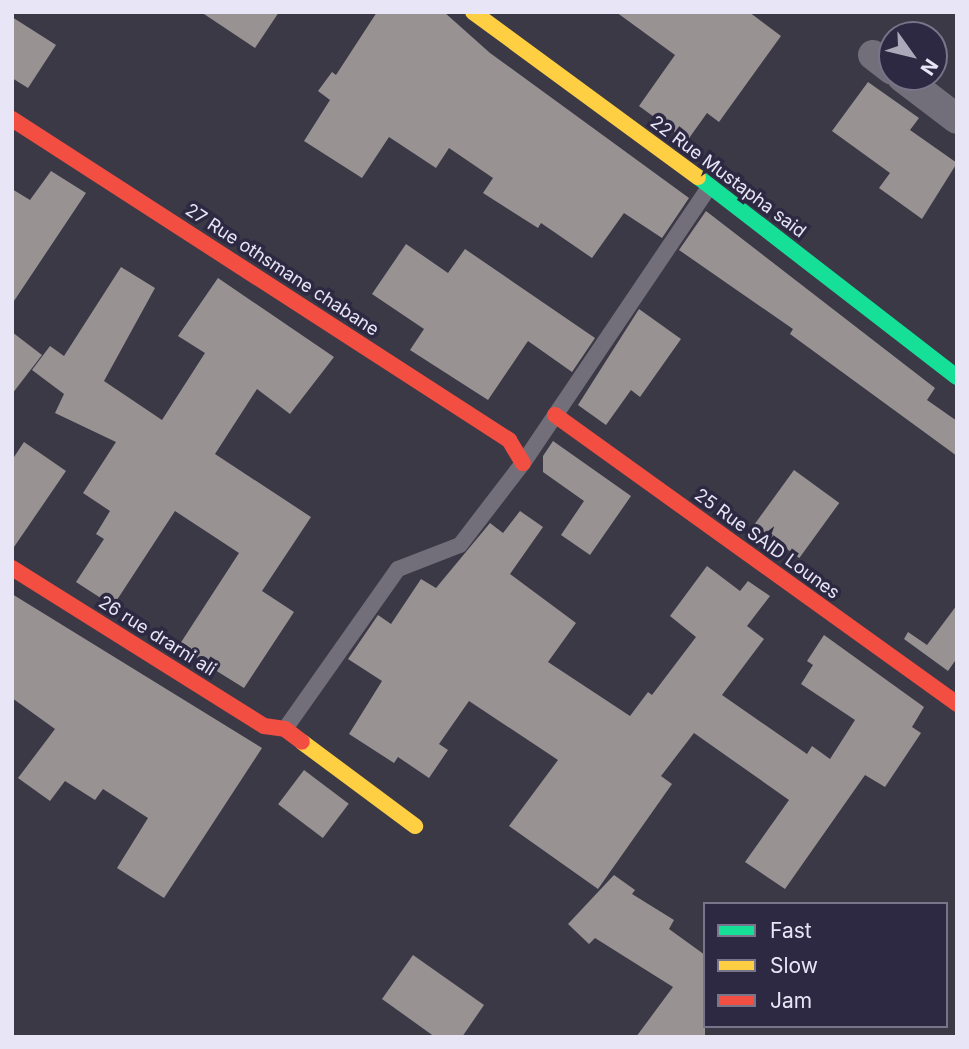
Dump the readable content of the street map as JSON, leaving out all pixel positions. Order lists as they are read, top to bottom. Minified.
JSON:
{"streets":{"street":["22 Rue Mustapha said","27 Rue othsmane chabane","25 Rue SAID Lounes","26 rue drarni ali"]},"legend":["Fast","Slow","Jam"],"north":"bottom right"}
